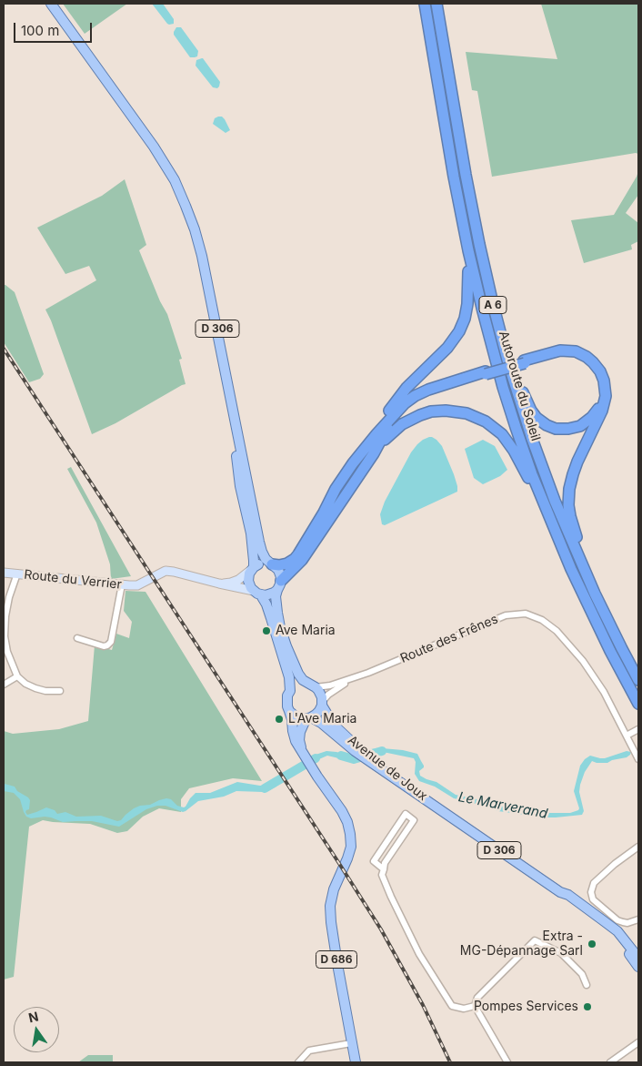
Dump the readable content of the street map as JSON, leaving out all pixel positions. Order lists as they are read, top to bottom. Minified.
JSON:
{"streets":{"highway":["A 6","Autoroute du Soleil"],"main road":["D 306","Route du Verrier","Avenue de Joux","D 686"],"street":["Route des Frênes"]},"crossings":[["D 306","Route du Verrier"],["Route des Frênes","Avenue de Joux"],["Route des Frênes","D 686"],["Avenue de Joux","D 686"]],"water":["Le Marverand"],"places":["Ave Maria","L'Ave Maria","Extra - MG-Dépannage Sarl","Pompes Services"],"scale_bar":"100 m","north":"top"}
